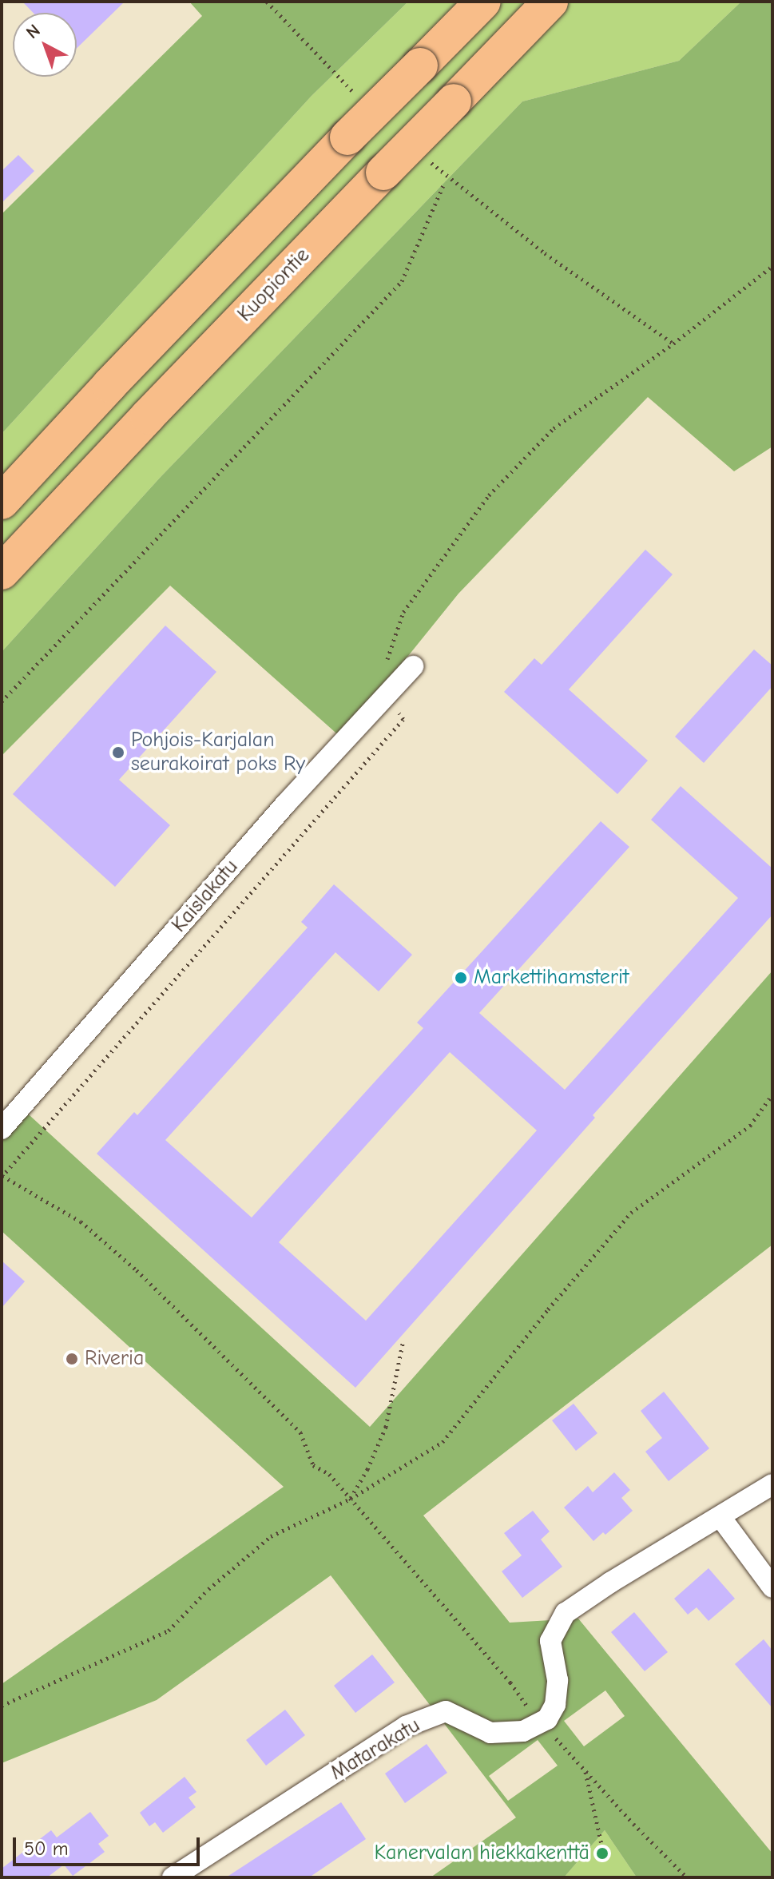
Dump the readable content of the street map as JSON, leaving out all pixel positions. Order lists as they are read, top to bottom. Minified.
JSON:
{"streets":{"highway":["Kuopiontie"],"street":["Kaislakatu","Matarakatu"]},"places":["Pohjois-Karjalan seurakoirat poks Ry","Markettihamsterit","Riveria","Kanervalan hiekkakenttä"],"scale_bar":"50 m","north":"top left"}
